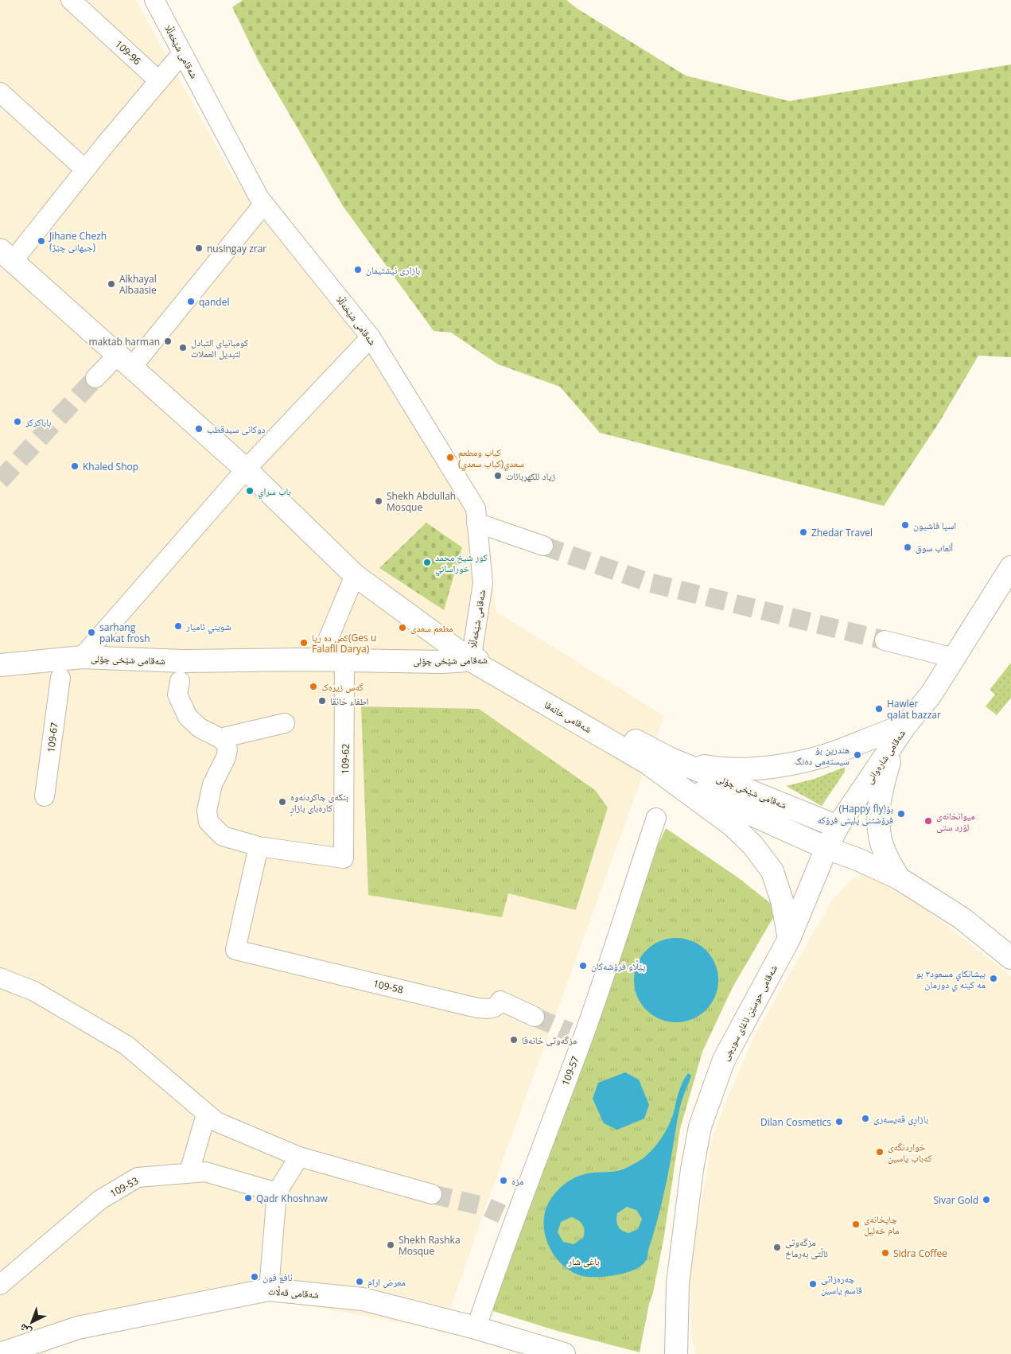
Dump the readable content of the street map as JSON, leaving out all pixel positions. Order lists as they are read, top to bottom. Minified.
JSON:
{"streets":{"main road":["شەقامی شێخەڵڵا","شەقامی شێخی چۆلی","شەقامی خانەقا","شەقامی شارەوانی","شەقامی حوسێن ئاغای سورچی","شەقامی قەڵات"],"street":["109-96","109-67","109-62","109-58","109-57","109-53"]},"crossings":[["شەقامی شێخەڵڵا","شەقامی شێخی چۆلی"],["شەقامی شێخەڵڵا","شەقامی خانەقا"],["شەقامی شێخی چۆلی","شەقامی خانەقا"],["شەقامی شێخی چۆلی","شەقامی شارەوانی"],["شەقامی شێخی چۆلی","109-62"],["شەقامی شێخی چۆلی","شەقامی حوسێن ئاغای سورچی"],["شەقامی شارەوانی","شەقامی حوسێن ئاغای سورچی"],["109-62","109-58"]],"parks":["باغی شار"],"places":["Jihane Chezh (جیهانی چێژ)","nusingay zrar","بازاری نیشتیمان","Alkhayal Albaasie","qandel","maktab harman","كومبانياى التبادل لتبديل العملات","باباكركر","دوکانی سیدقطب","كباب ومطعم سعدي(كباب سعدي)","Khaled Shop","زياد للكهربائات","باب سراي","Shekh Abdullah Mosque","اسيا فاشيون","Zhedar Travel","ألعاب سوق","كور شيخ محمد خوراساني","شويني ئامیار","مطعم سعدى","sarhang pakat frosh","کص ده ریا(Ges u Falafll Darya)","گەس زیرەک","اطفاء خانقا","Hawler qalat bazzar","ھندرین بۆ سیستەمی دەنگ","بنکەی چاکردنەوە کارەبای بازاڕ","(Happy fly)بۆ فرۆشتنی پلیتی فرۆکە","میوانخانەی لۆرد ستی","پێڵاو فرۆشەکان","بيشانكاي مسعود٣ بو مه كينه ي دورمان","مزگەوتی خانەقا","بازاڕی قەیسەری","Dilan Cosmetics","خواردنگەی کەباب یاسین","مزە","Qadr Khoshnaw","Sivar Gold","چایخانەی مام خەلیل","Shekh Rashka Mosque","مزگەوتی ئاڵتی بەرماخ","Sidra Coffee","نافع فون","معرض ارام","چەرەزاتی قاسم یاسین"],"north":"bottom left"}
